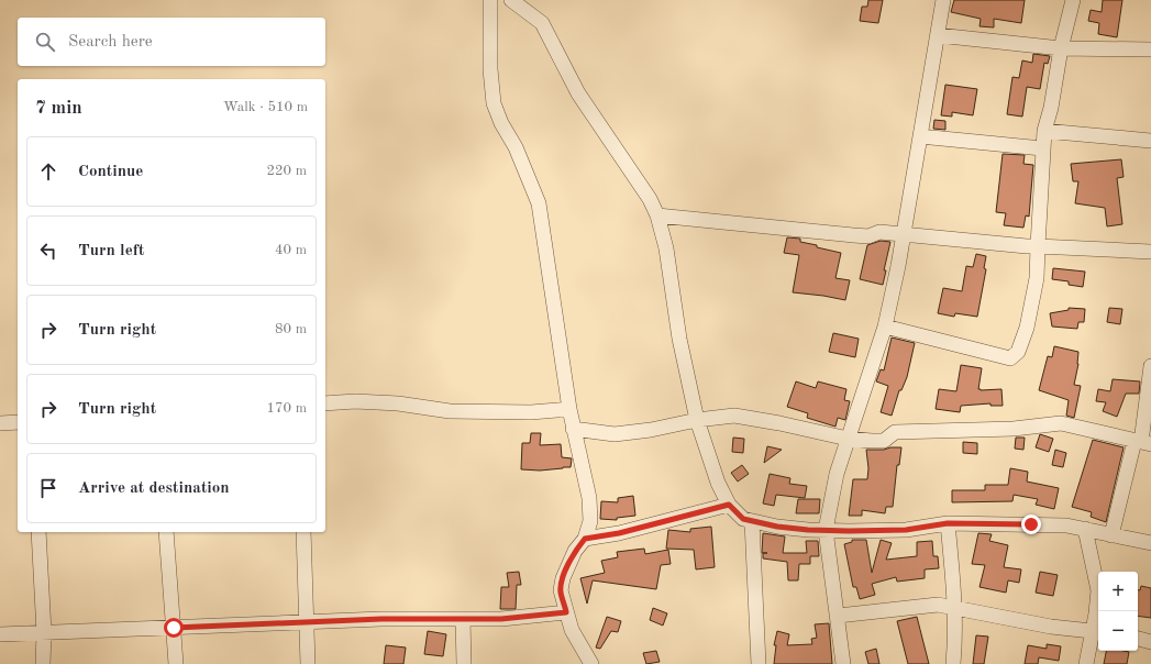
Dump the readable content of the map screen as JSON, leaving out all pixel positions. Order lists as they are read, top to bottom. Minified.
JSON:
{"page":{"search":"Search here","heading":["7 min","Walk · 510 m"],"list":[["Continue","220 m"],["Turn left","40 m"],["Turn right","80 m"],["Turn right","170 m"],"Arrive at destination"],"map_buttons":["+","−"]}}
